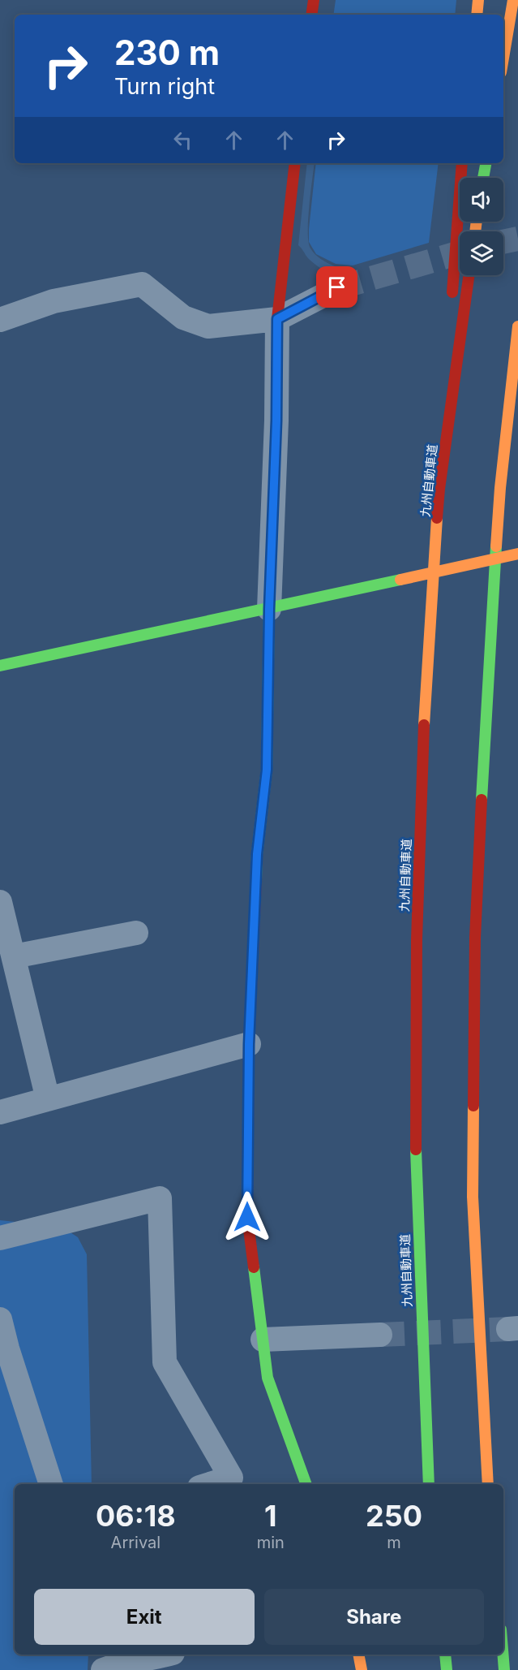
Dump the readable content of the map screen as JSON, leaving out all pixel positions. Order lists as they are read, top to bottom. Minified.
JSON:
{"streets":{"main road":["九州自動車道"]},"page":{"turn":["230 m","Turn right"],"eta":["06:18","Arrival","1","min","250","m"],"buttons":["Exit","Share"]}}
